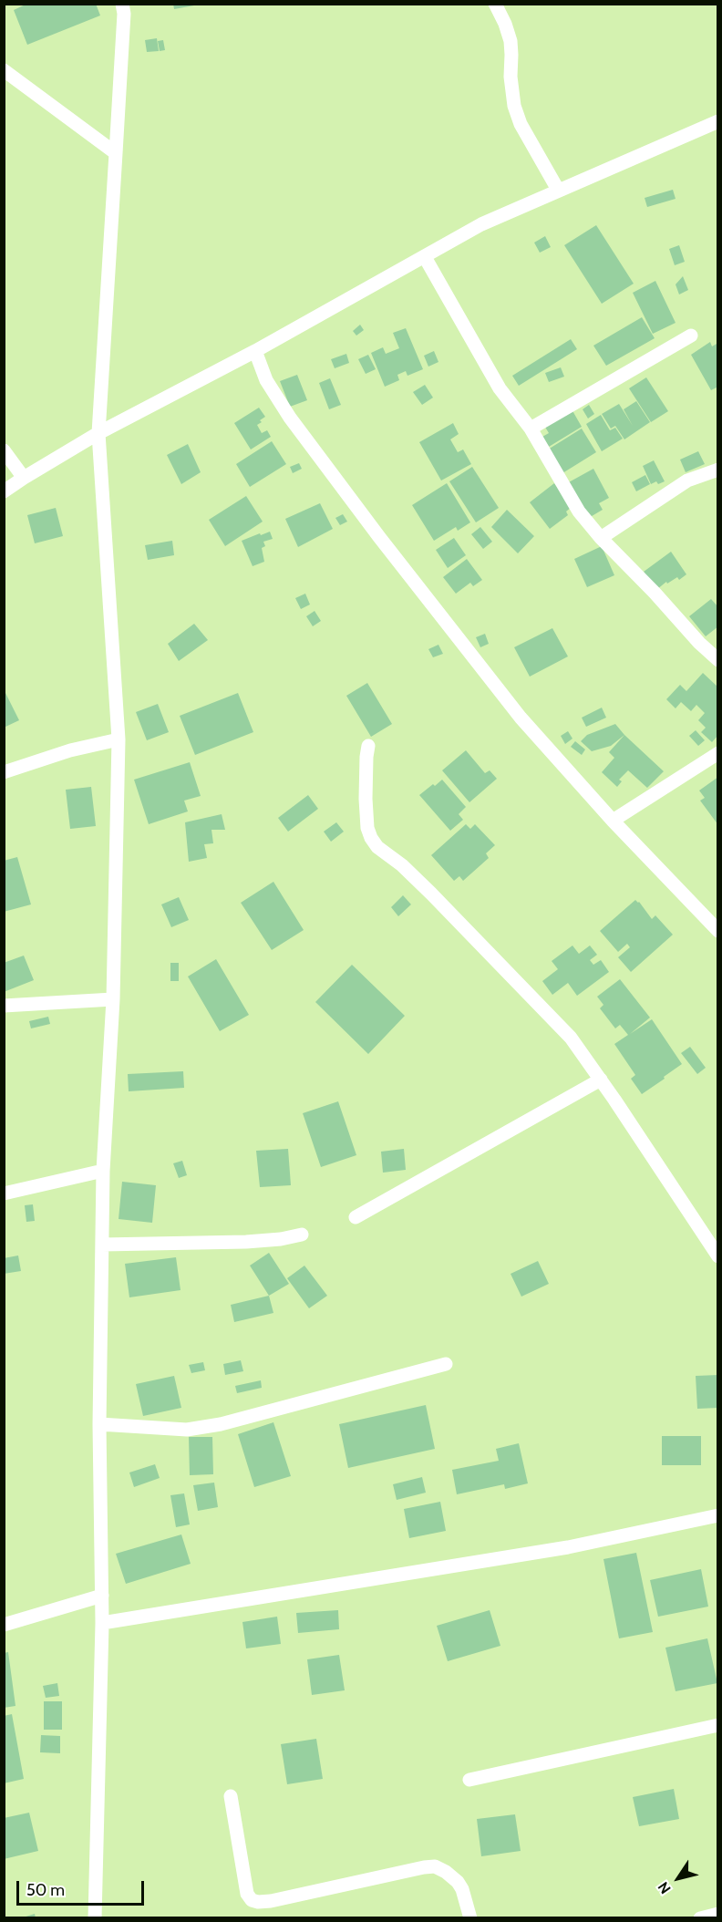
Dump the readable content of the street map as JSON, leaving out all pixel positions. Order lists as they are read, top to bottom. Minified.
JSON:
{"scale_bar":"50 m","north":"bottom left"}
